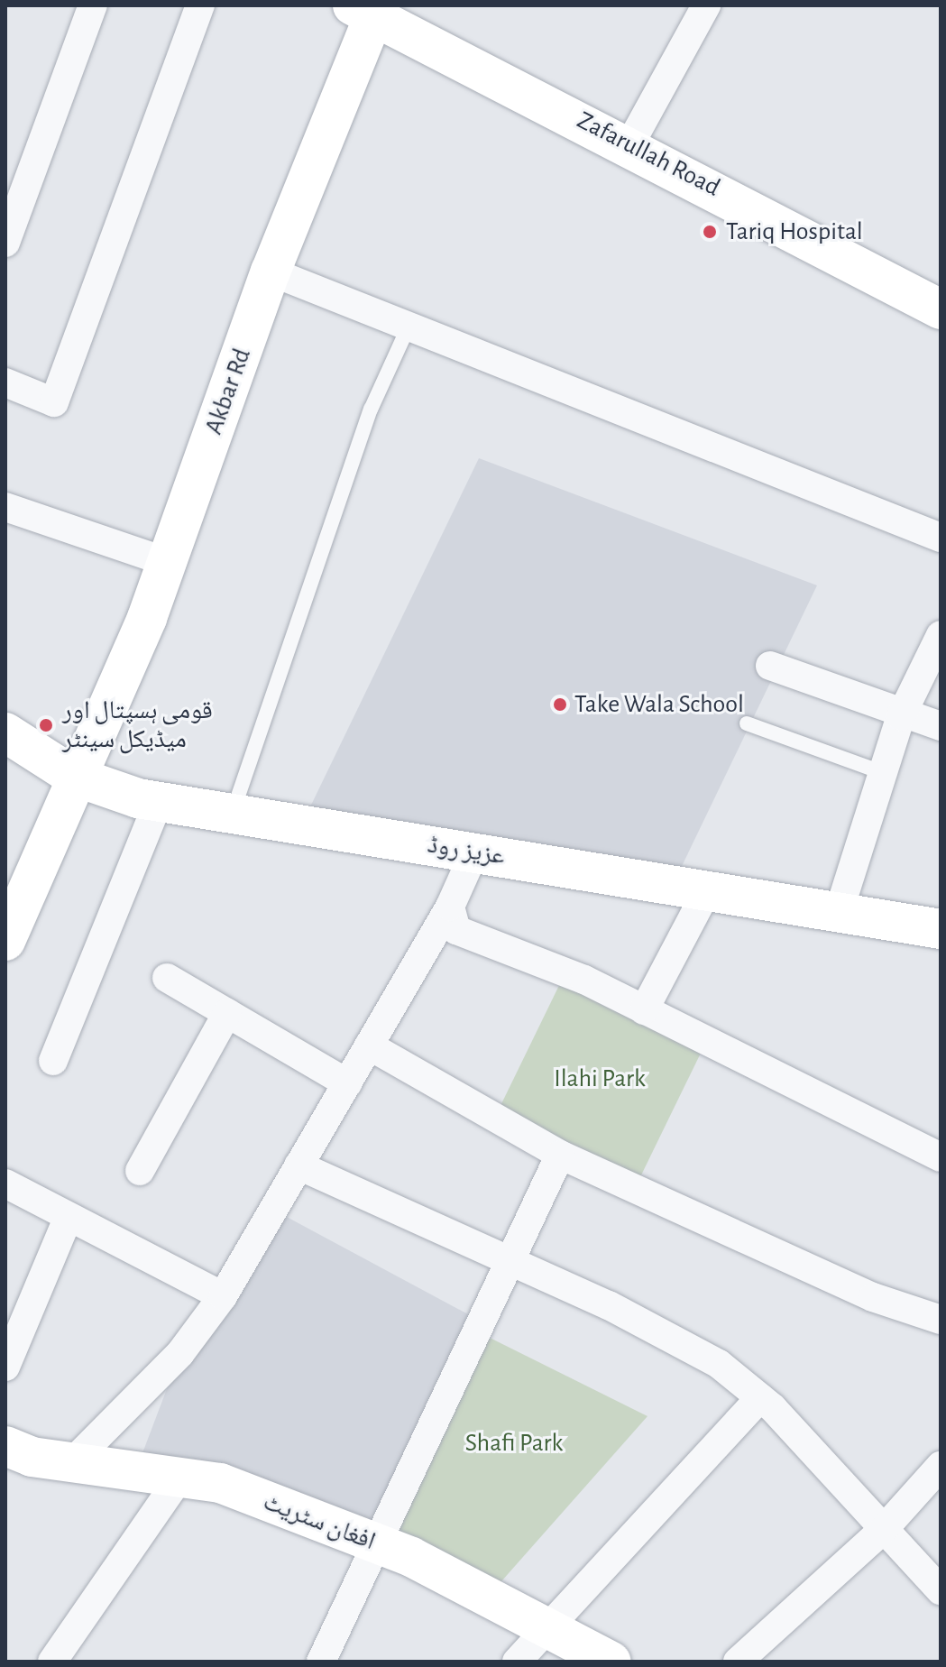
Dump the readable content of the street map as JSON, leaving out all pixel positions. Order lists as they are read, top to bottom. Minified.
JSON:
{"streets":{"main road":["Zafarullah Road","Akbar Rd","عزیز روڈ","افغان سٹریٹ"]},"crossings":[["Zafarullah Road","Akbar Rd"],["Akbar Rd","عزیز روڈ"]],"parks":["Ilahi Park","Shafi Park"],"places":["Tariq Hospital","Take Wala School","قومی ہسپتال اور میڈیکل سینٹر"]}
